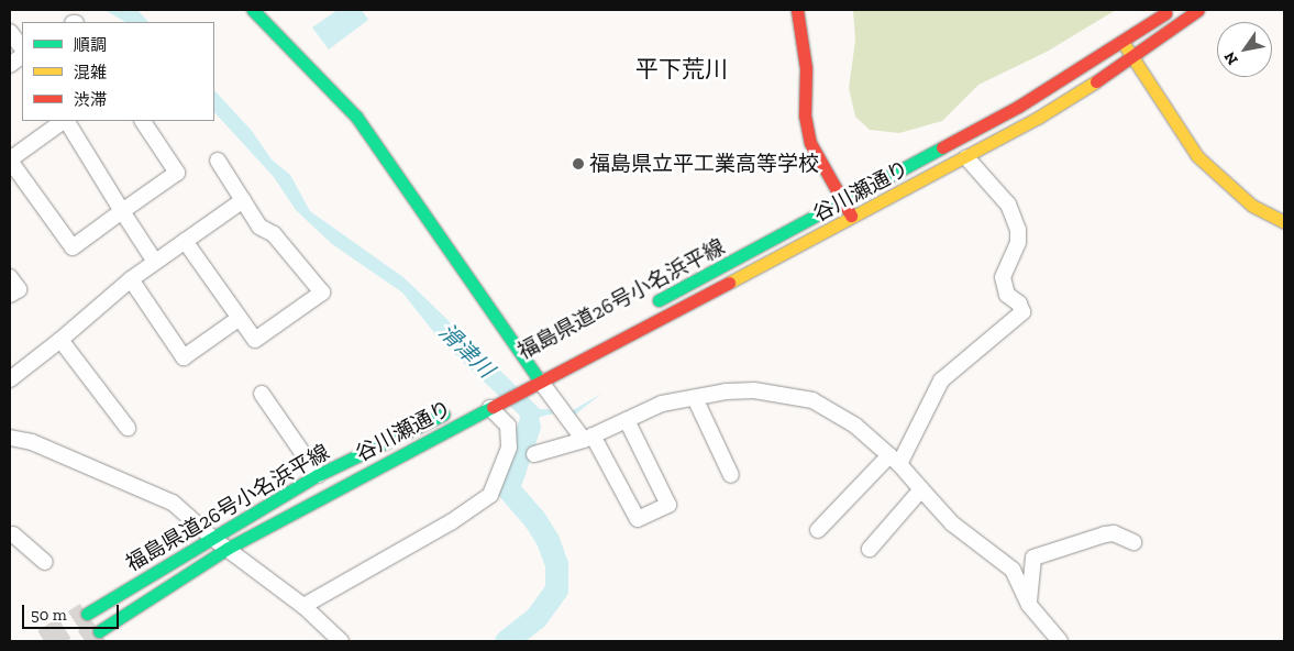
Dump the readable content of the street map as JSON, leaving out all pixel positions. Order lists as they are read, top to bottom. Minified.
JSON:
{"streets":{"main road":["谷川瀬通り","福島県道26号小名浜平線"]},"districts":["平下荒川"],"water":["滑津川"],"places":["福島県立平工業高等学校"],"legend":["順調","混雑","渋滞"],"scale_bar":"50 m","north":"bottom left"}
